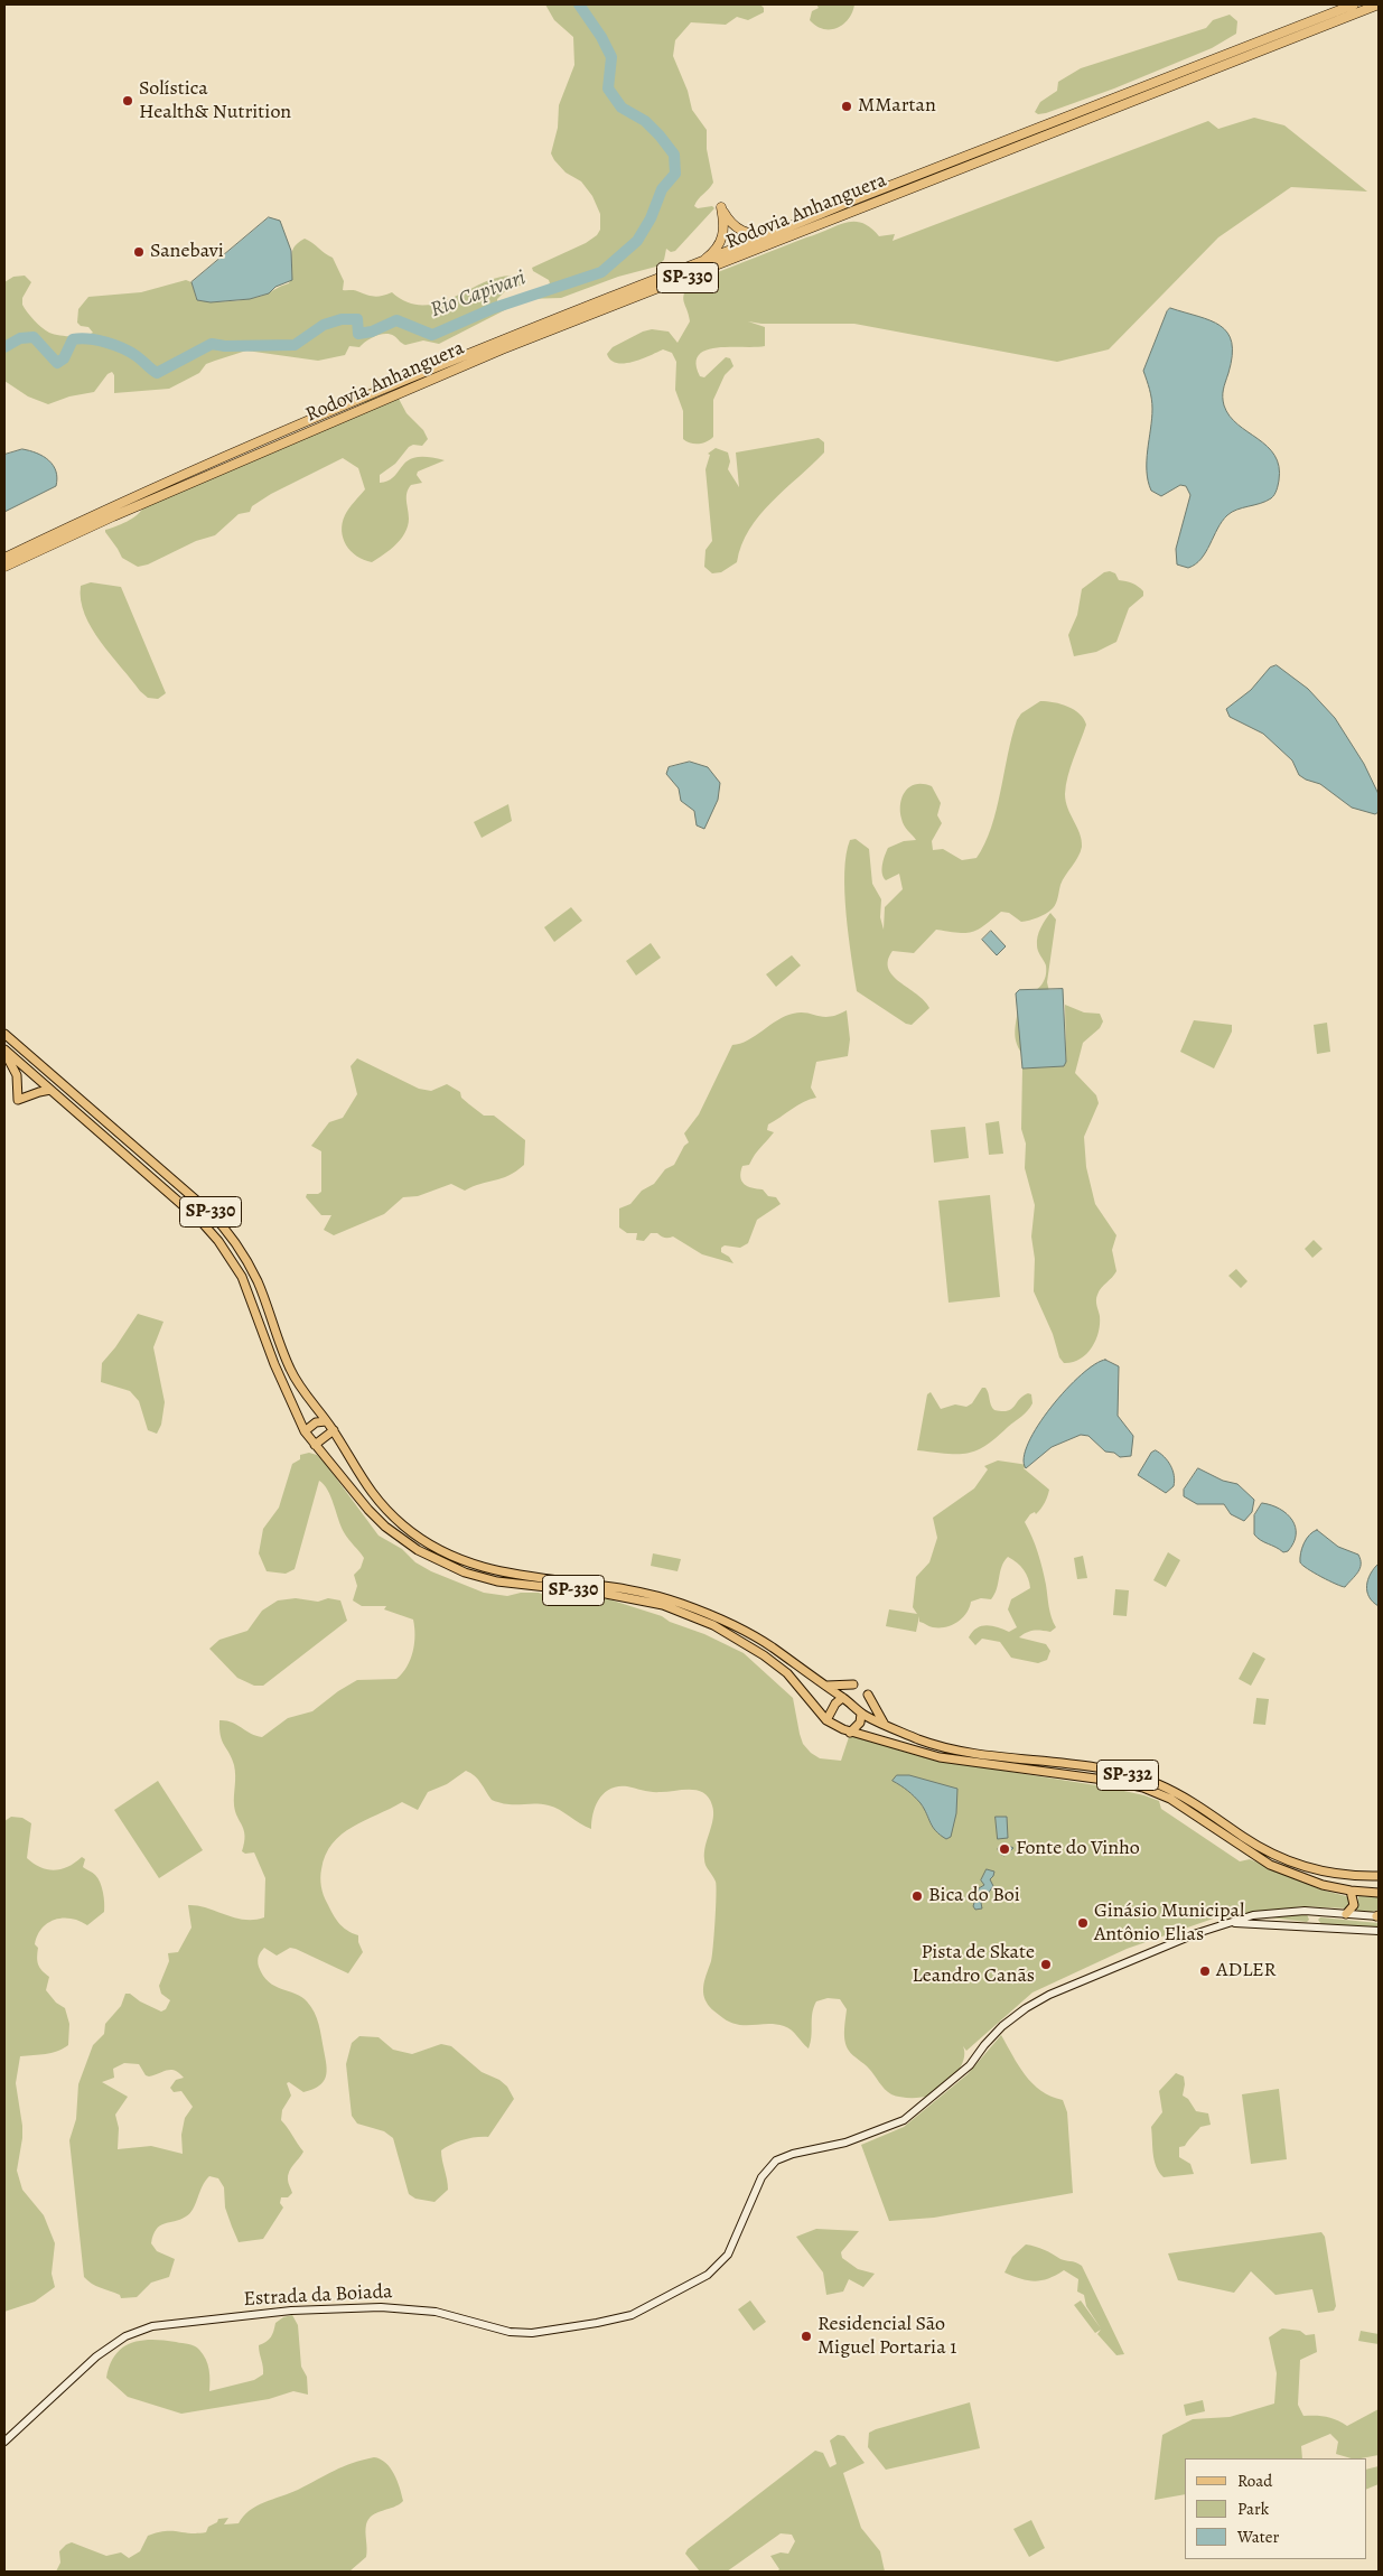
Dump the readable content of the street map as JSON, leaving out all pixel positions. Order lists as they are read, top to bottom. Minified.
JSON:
{"streets":{"highway":["Rodovia Anhanguera","SP-330"],"main road":["SP-332","Estrada da Boiada"]},"water":["Rio Capivari"],"places":["Solística Health& Nutrition","MMartan","Sanebavi","Fonte do Vinho","Bica do Boi","Ginásio Municipal Antônio Elias","Pista de Skate Leandro Canãs","ADLER","Residencial São Miguel Portaria 1"],"legend":["Road","Park","Water"]}
